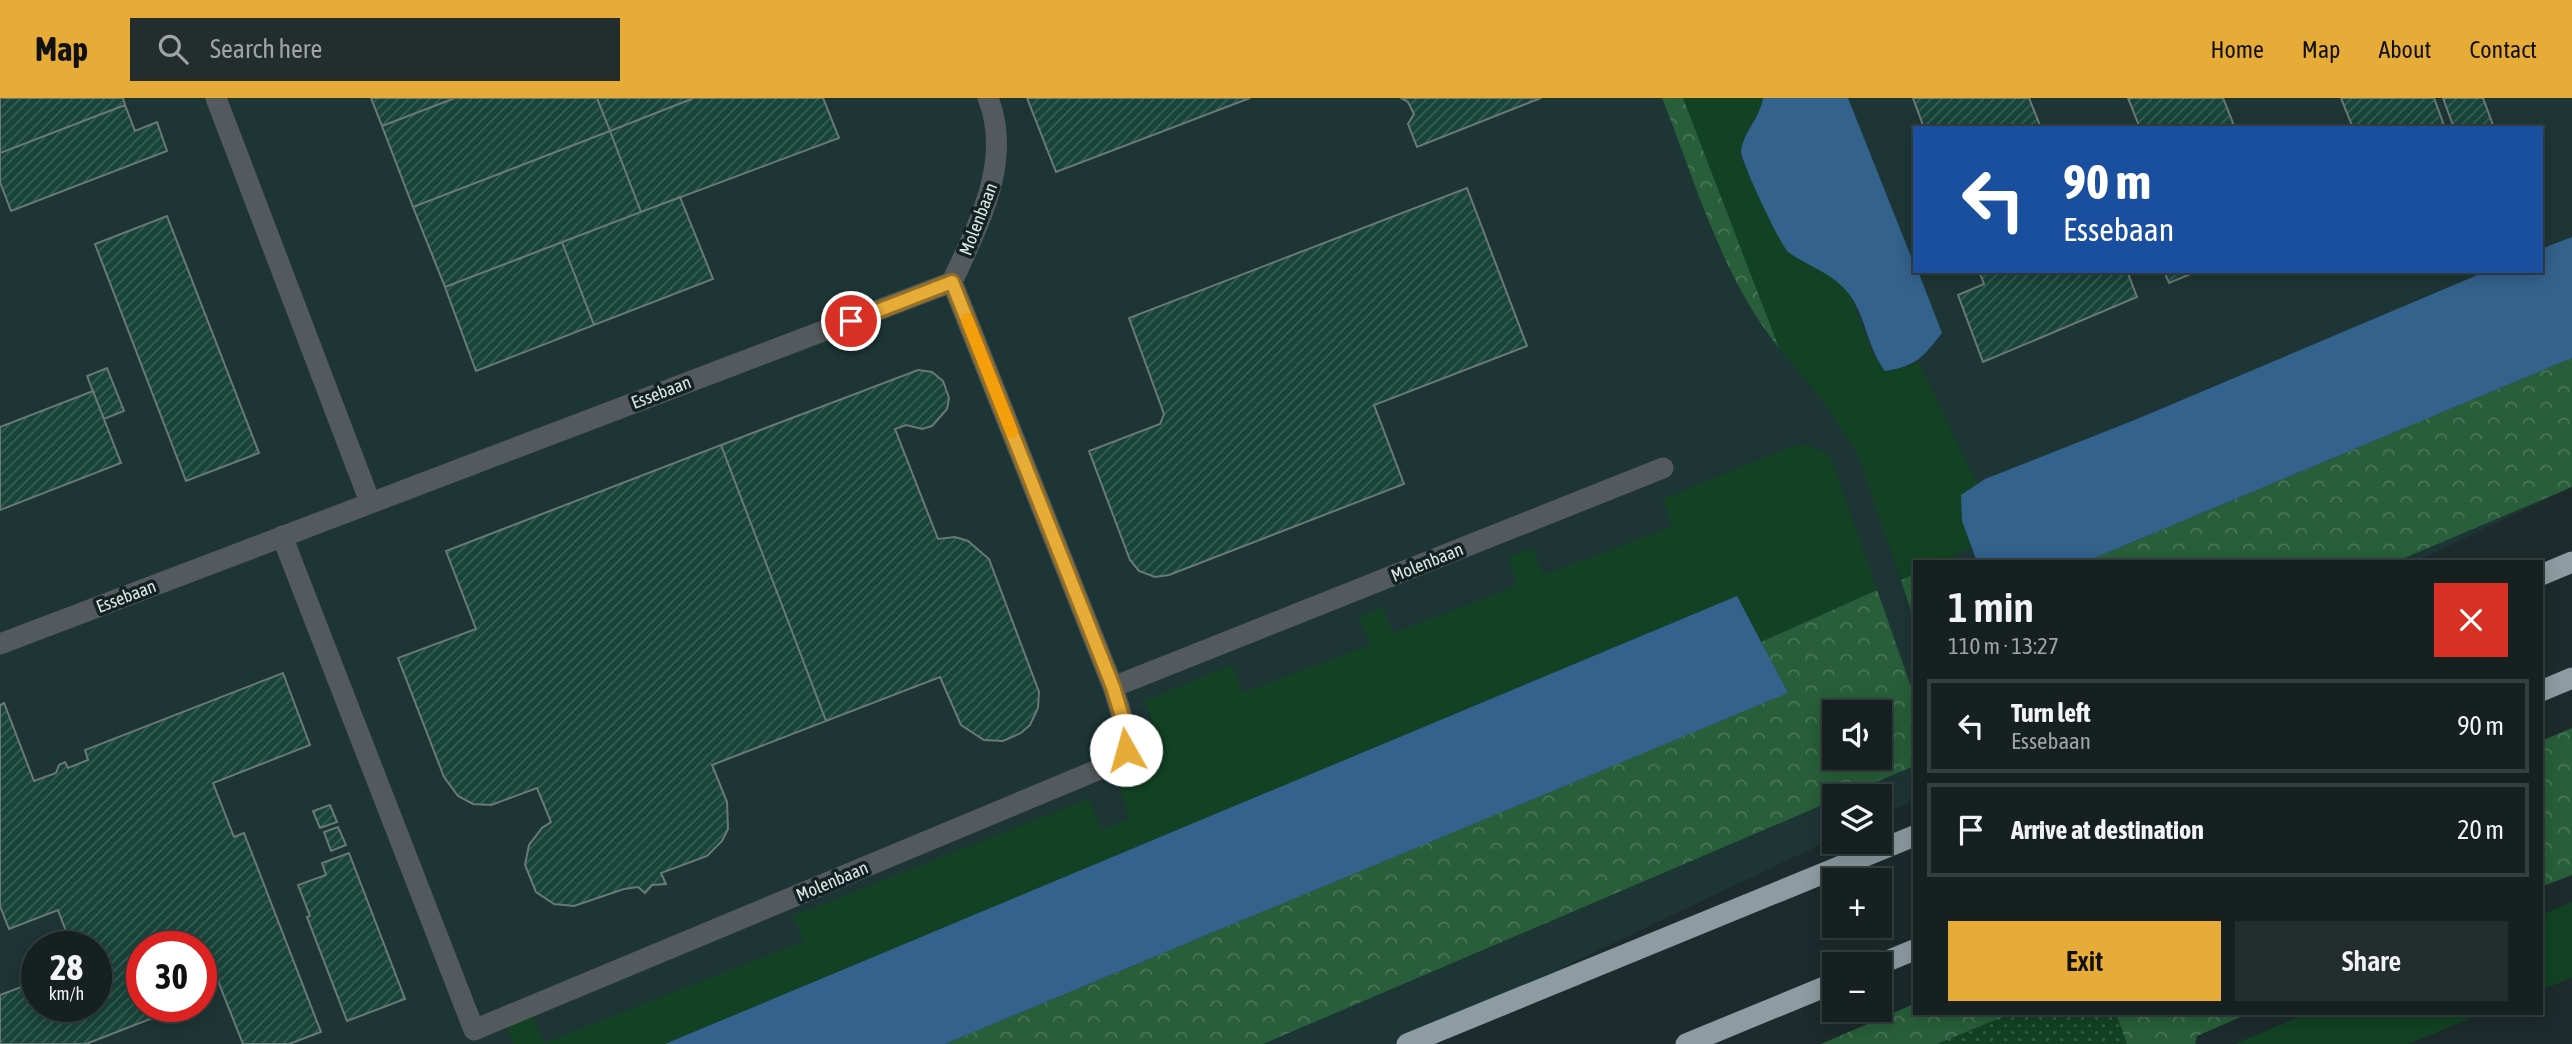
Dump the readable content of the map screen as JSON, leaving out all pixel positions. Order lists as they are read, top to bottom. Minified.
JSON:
{"streets":{"street":["Molenbaan","Essebaan"]},"crossings":[["Molenbaan","Essebaan"]],"page":{"header":"Map","search":"Search here","nav":["Home","Map","About","Contact"],"turn":["90 m","Essebaan"],"heading":["1 min","110 m · 13:27"],"list":[{"name":"Turn left","note":"Essebaan","value":"90 m"},{"name":"Arrive at destination","value":"20 m"}],"map_buttons":["+","−"],"buttons":["Exit","Share"],"speed":"28 km/h","limit":"30"}}
